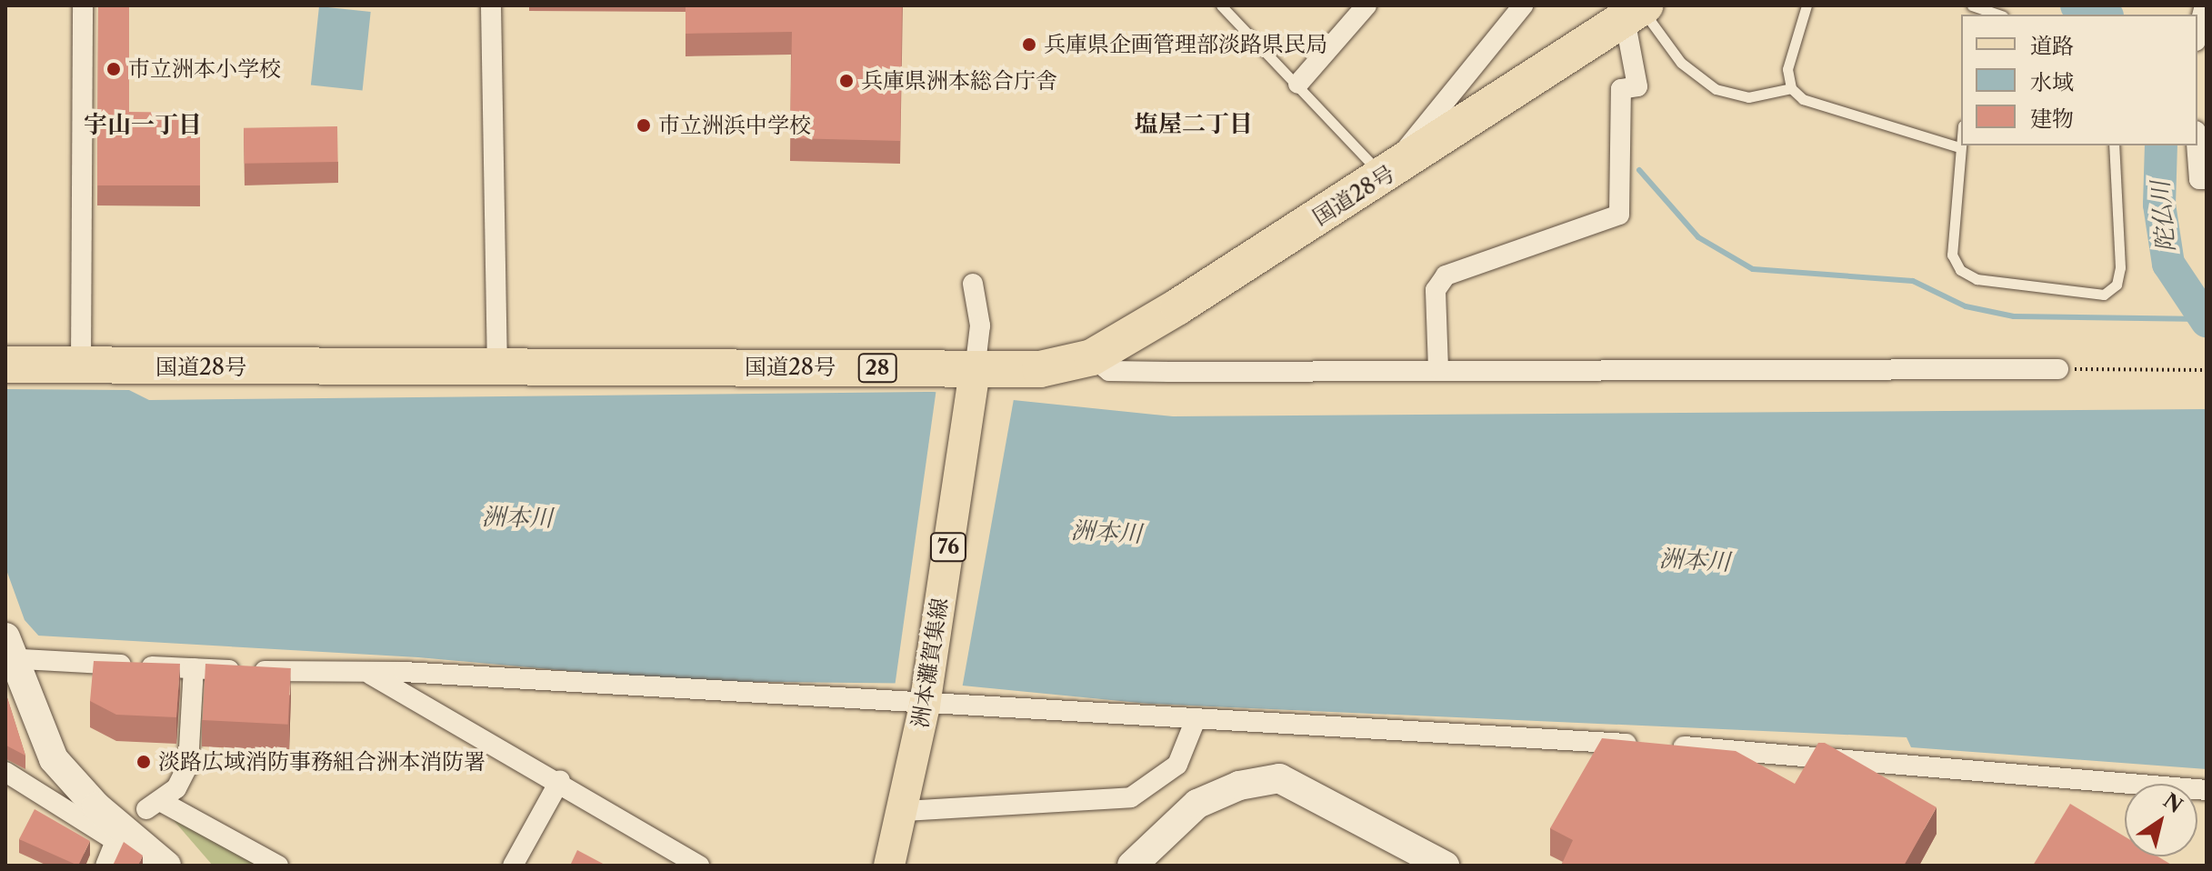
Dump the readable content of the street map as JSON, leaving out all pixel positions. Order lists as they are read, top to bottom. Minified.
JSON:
{"streets":{"highway":["国道28号","28"],"main road":["76","洲本灘賀集線"]},"crossings":[["国道28号","洲本灘賀集線"]],"districts":["塩屋二丁目","宇山一丁目"],"water":["陀仏川","洲本川"],"places":["兵庫県企画管理部淡路県民局","市立洲本小学校","兵庫県洲本総合庁舎","市立洲浜中学校","淡路広域消防事務組合洲本消防署"],"legend":["道路","水域","建物"],"north":"top right"}
